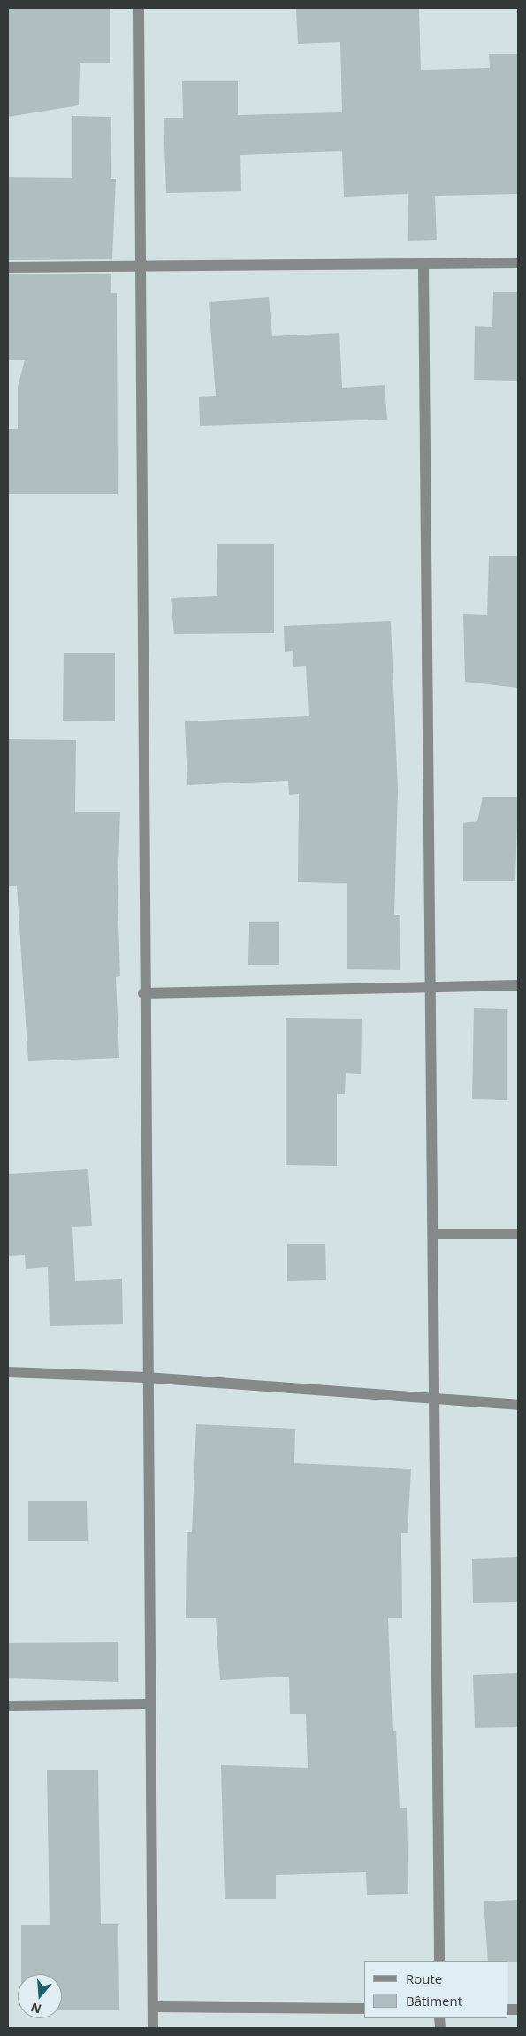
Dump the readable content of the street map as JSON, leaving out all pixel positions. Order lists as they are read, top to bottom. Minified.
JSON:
{"legend":["Route","Bâtiment"],"north":"bottom"}
